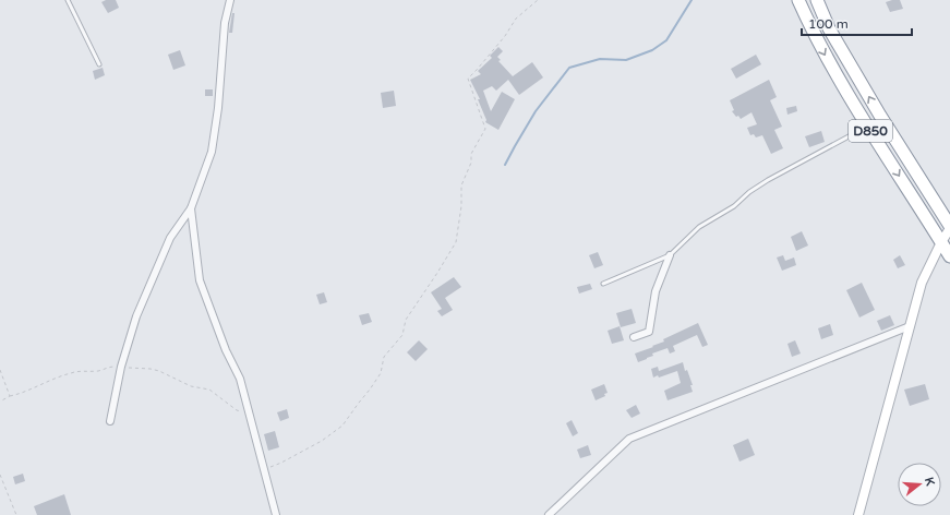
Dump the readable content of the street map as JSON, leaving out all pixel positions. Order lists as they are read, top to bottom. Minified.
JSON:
{"streets":{"highway":["D850"]},"scale_bar":"100 m","north":"right"}
